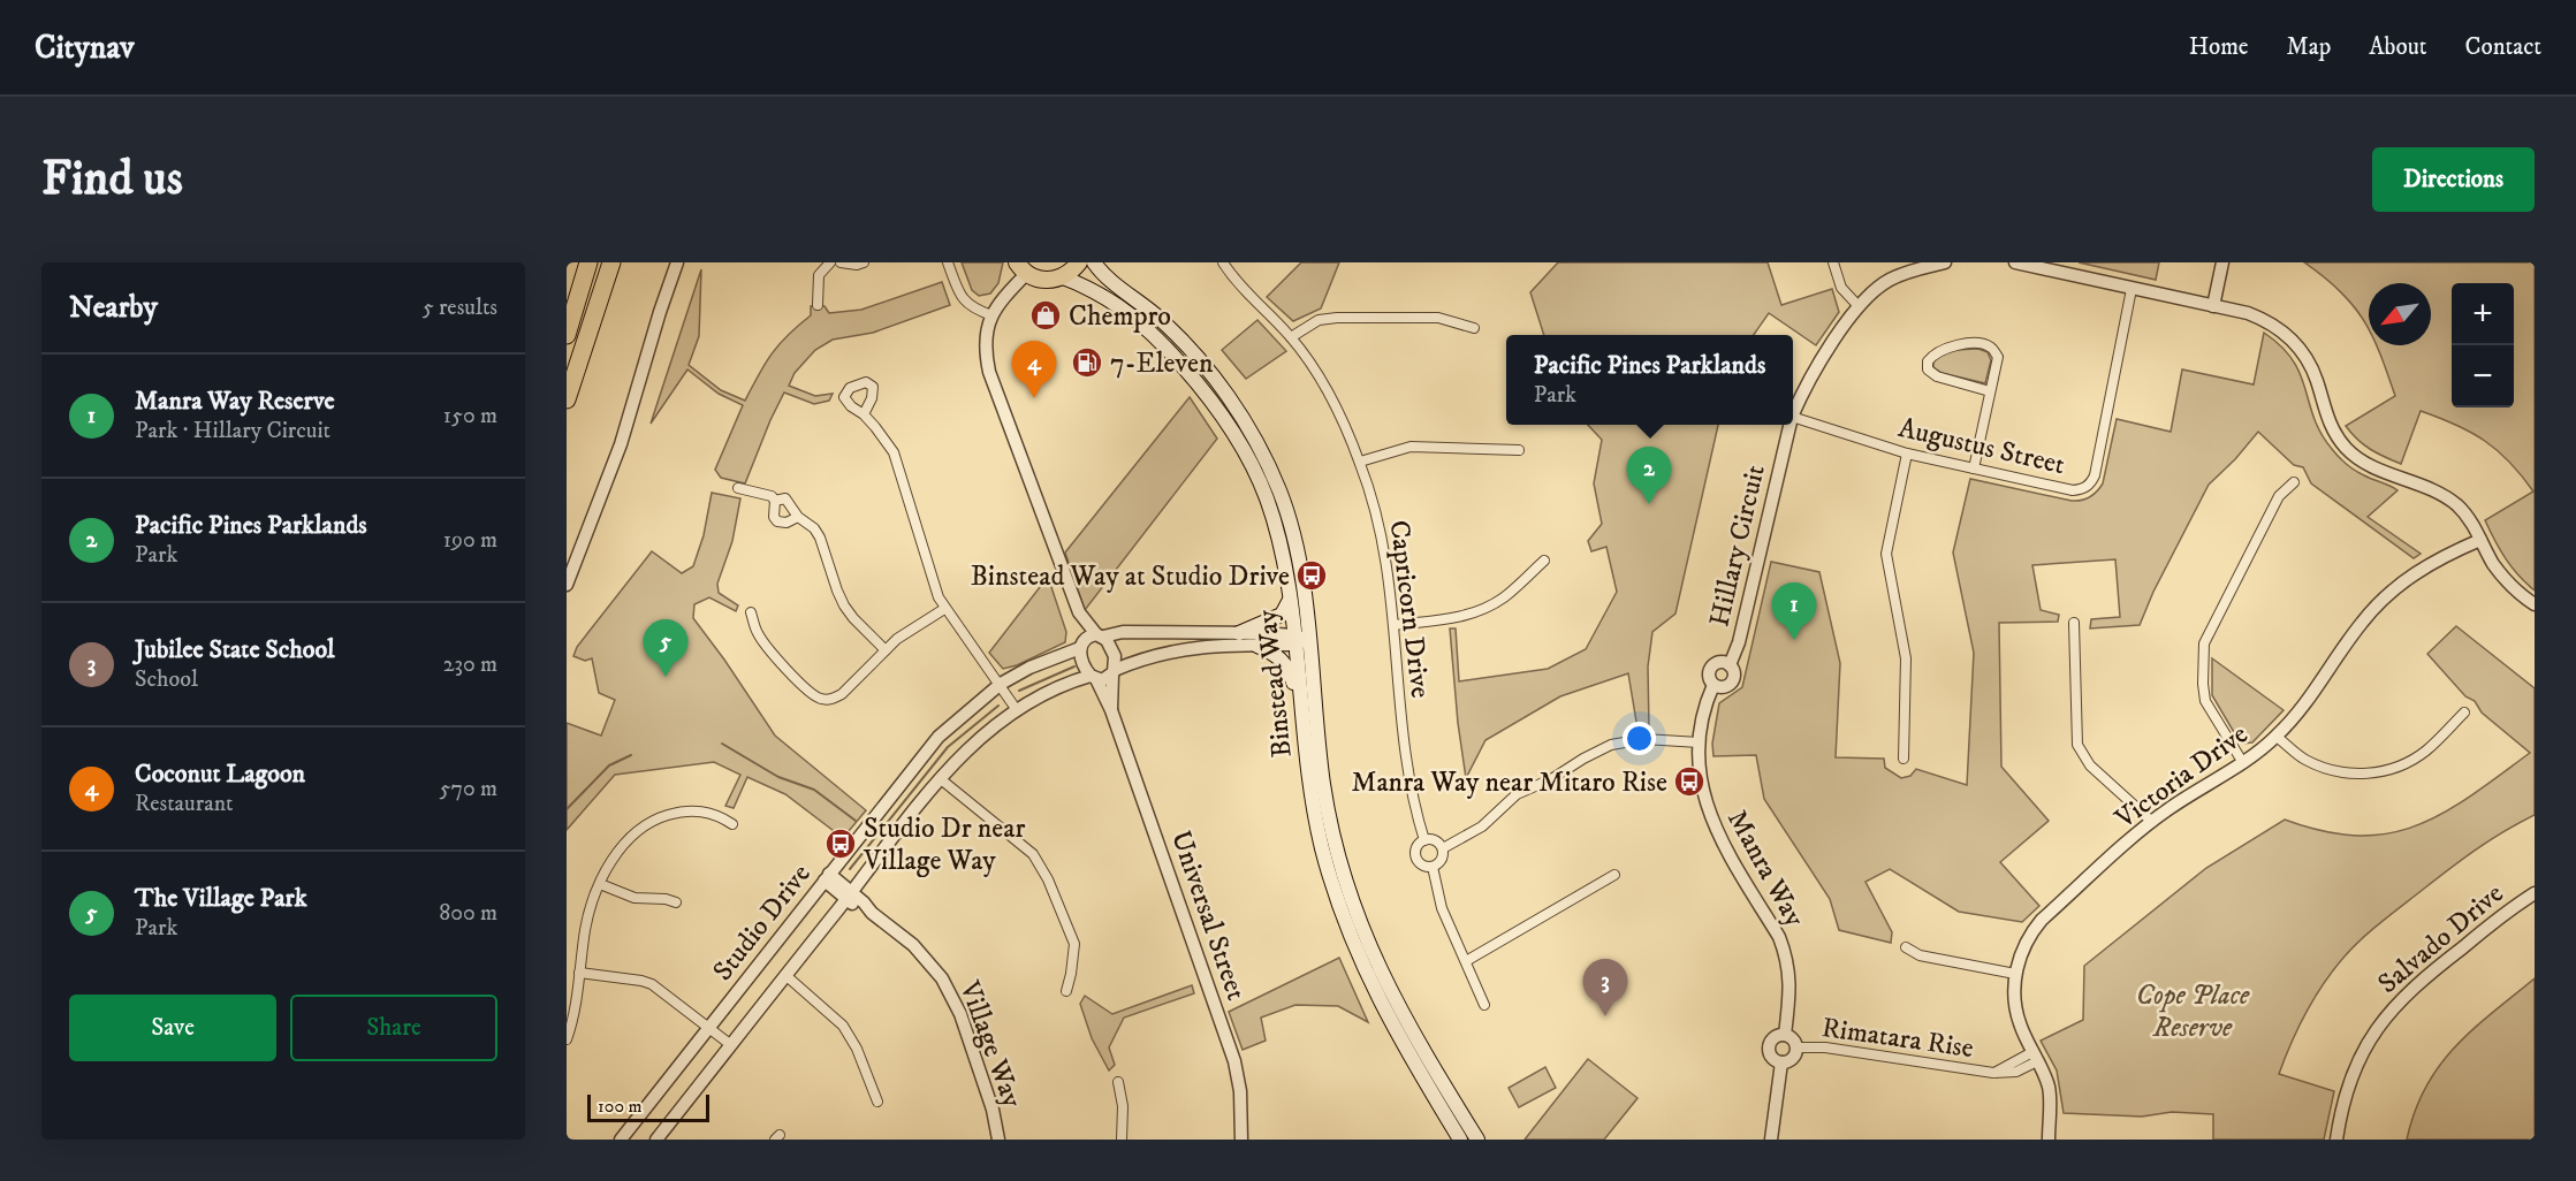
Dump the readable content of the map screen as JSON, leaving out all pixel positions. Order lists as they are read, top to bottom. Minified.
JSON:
{"streets":{"main road":["Binstead Way"],"street":["Augustus Street","Hillary Circuit","Capricorn Drive","Victoria Drive","Manra Way","Universal Street","Studio Drive","Salvado Drive","Rimatara Rise","Village Way"]},"crossings":[["Hillary Circuit","Manra Way"],["Victoria Drive","Rimatara Rise"],["Manra Way","Rimatara Rise"],["Universal Street","Studio Drive"],["Studio Drive","Village Way"]],"parks":["Cope Place Reserve"],"places":{"shop":["Chempro"],"fuel station":["7-Eleven"],"bus stop":["Binstead Way at Studio Drive","Manra Way near Mitaro Rise","Studio Dr near Village Way"]},"scale_bar":"100 m","north":"bottom left","page":{"header":"Citynav","nav":["Home","Map","About","Contact"],"buttons":["Directions",["Save","Share"]],"title":"Find us","heading":["Nearby","5 results"],"map_buttons":["+","−"],"popup":["Pacific Pines Parklands","Park"],"pins":["4","2","1","5","3"],"list":[{"mark":"1","name":"Manra Way Reserve","note":"Park · Hillary Circuit","value":"150 m"},{"mark":"2","name":"Pacific Pines Parklands","note":"Park","value":"190 m"},{"mark":"3","name":"Jubilee State School","note":"School","value":"230 m"},{"mark":"4","name":"Coconut Lagoon","note":"Restaurant","value":"570 m"},{"mark":"5","name":"The Village Park","note":"Park","value":"800 m"}],"scale":"100 m"}}
